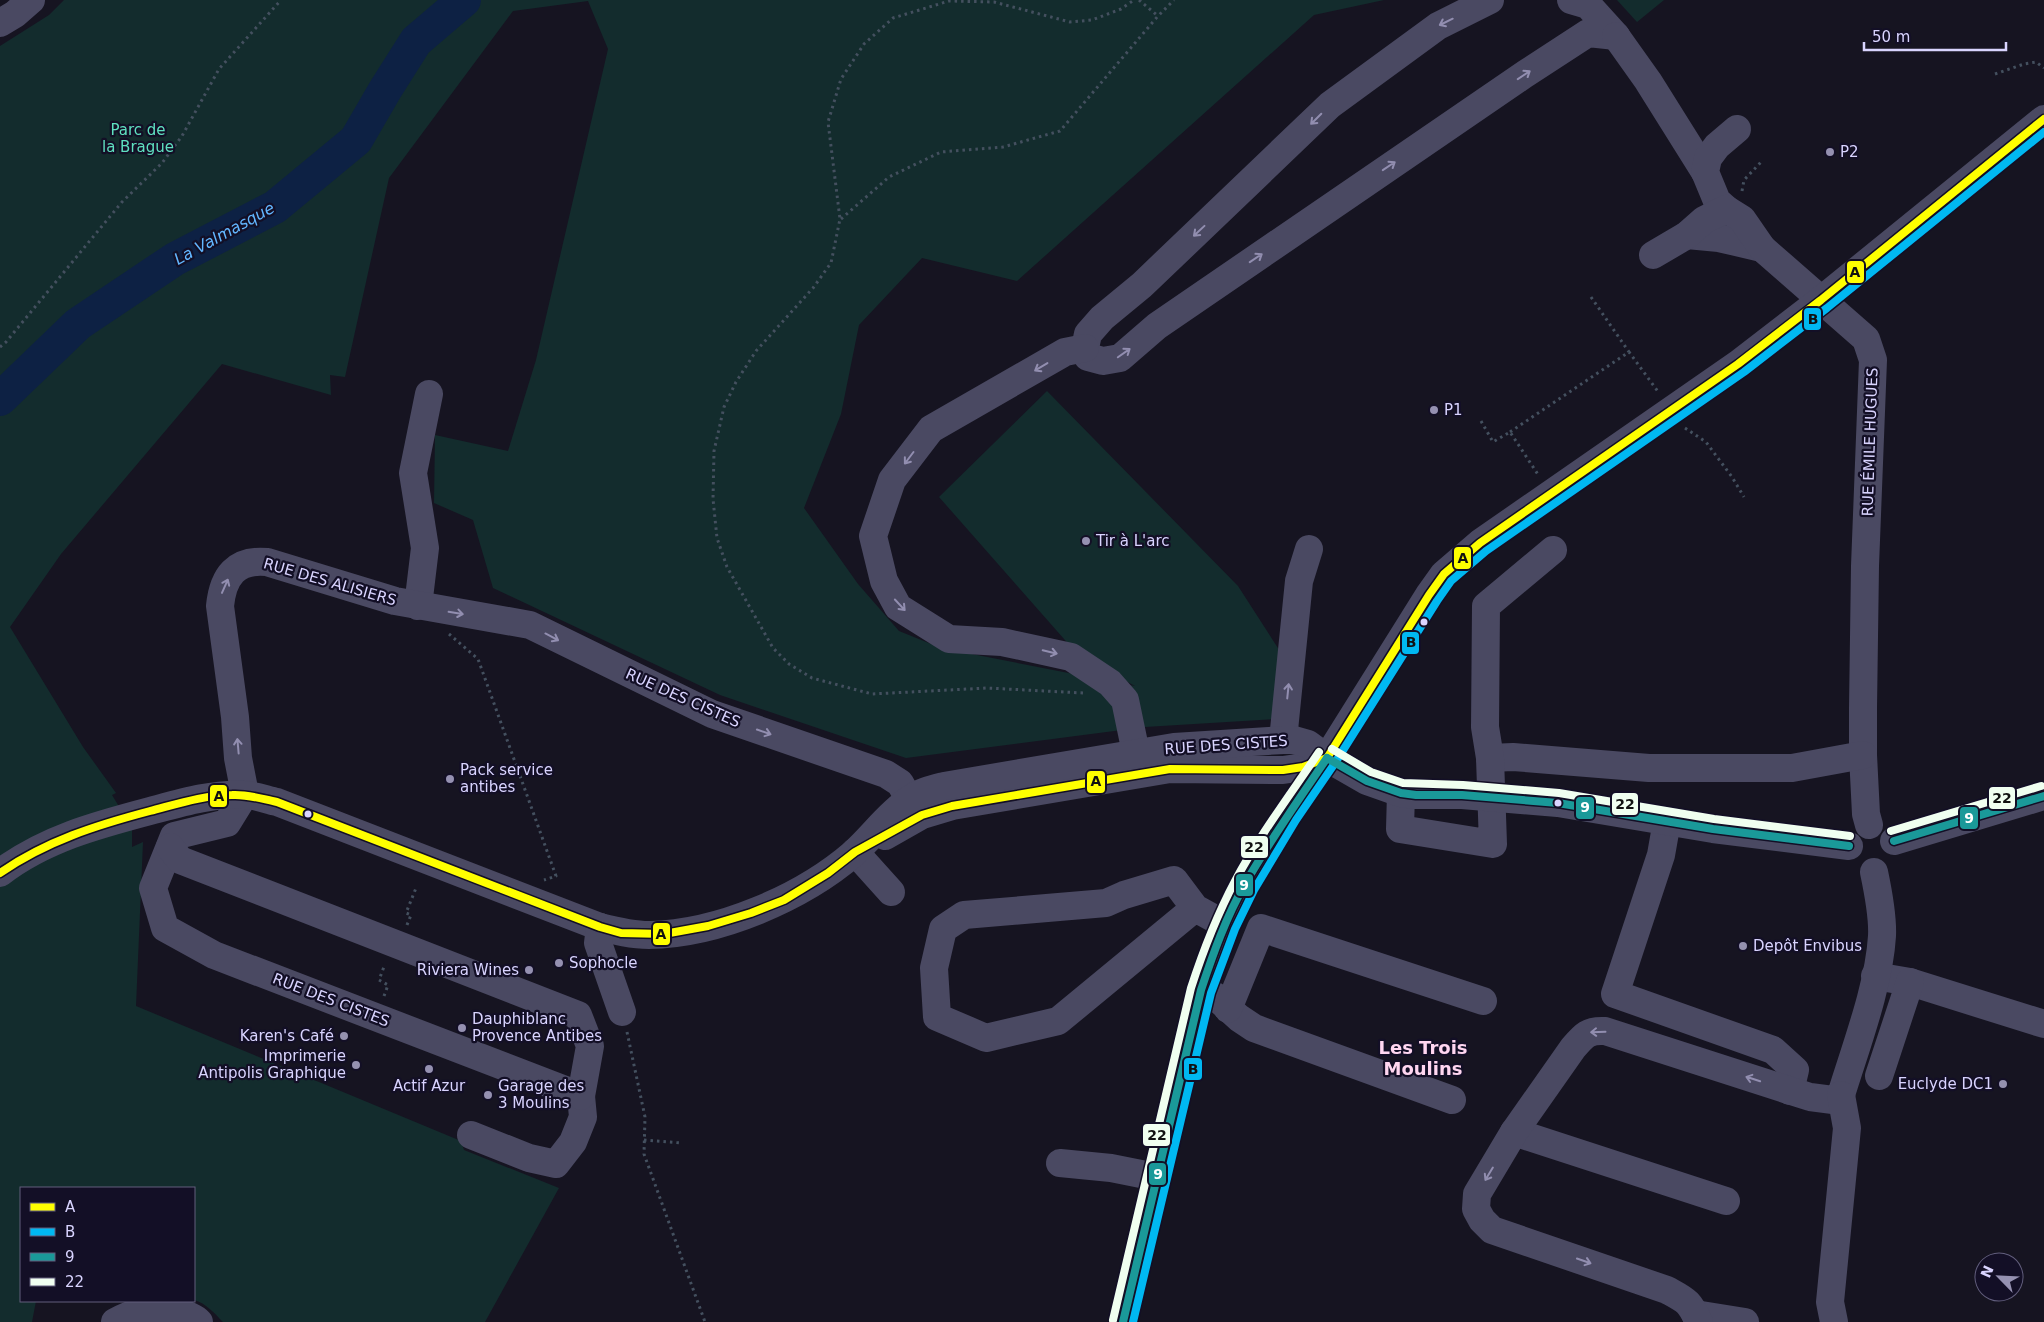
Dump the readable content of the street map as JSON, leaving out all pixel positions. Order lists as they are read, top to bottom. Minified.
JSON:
{"streets":{"street":["RUE ÉMILE HUGUES","RUE DES ALISIERS","RUE DES CISTES"]},"crossings":[["RUE DES ALISIERS","RUE DES CISTES"]],"districts":["Les Trois Moulins"],"water":["La Valmasque"],"parks":["Parc de la Brague"],"places":["P2","P1","Tir à L'arc","Pack service antibes","Depôt Envibus","Sophocle","Riviera Wines","Dauphiblanc Provence Antibes","Karen's Café","Imprimerie Antipolis Graphique","Actif Azur","Euclyde DC1","Garage des 3 Moulins"],"lines":["transit line A","transit line B","transit line 22","transit line 9"],"legend":["A","B","9","22"],"scale_bar":"50 m","north":"top left"}
